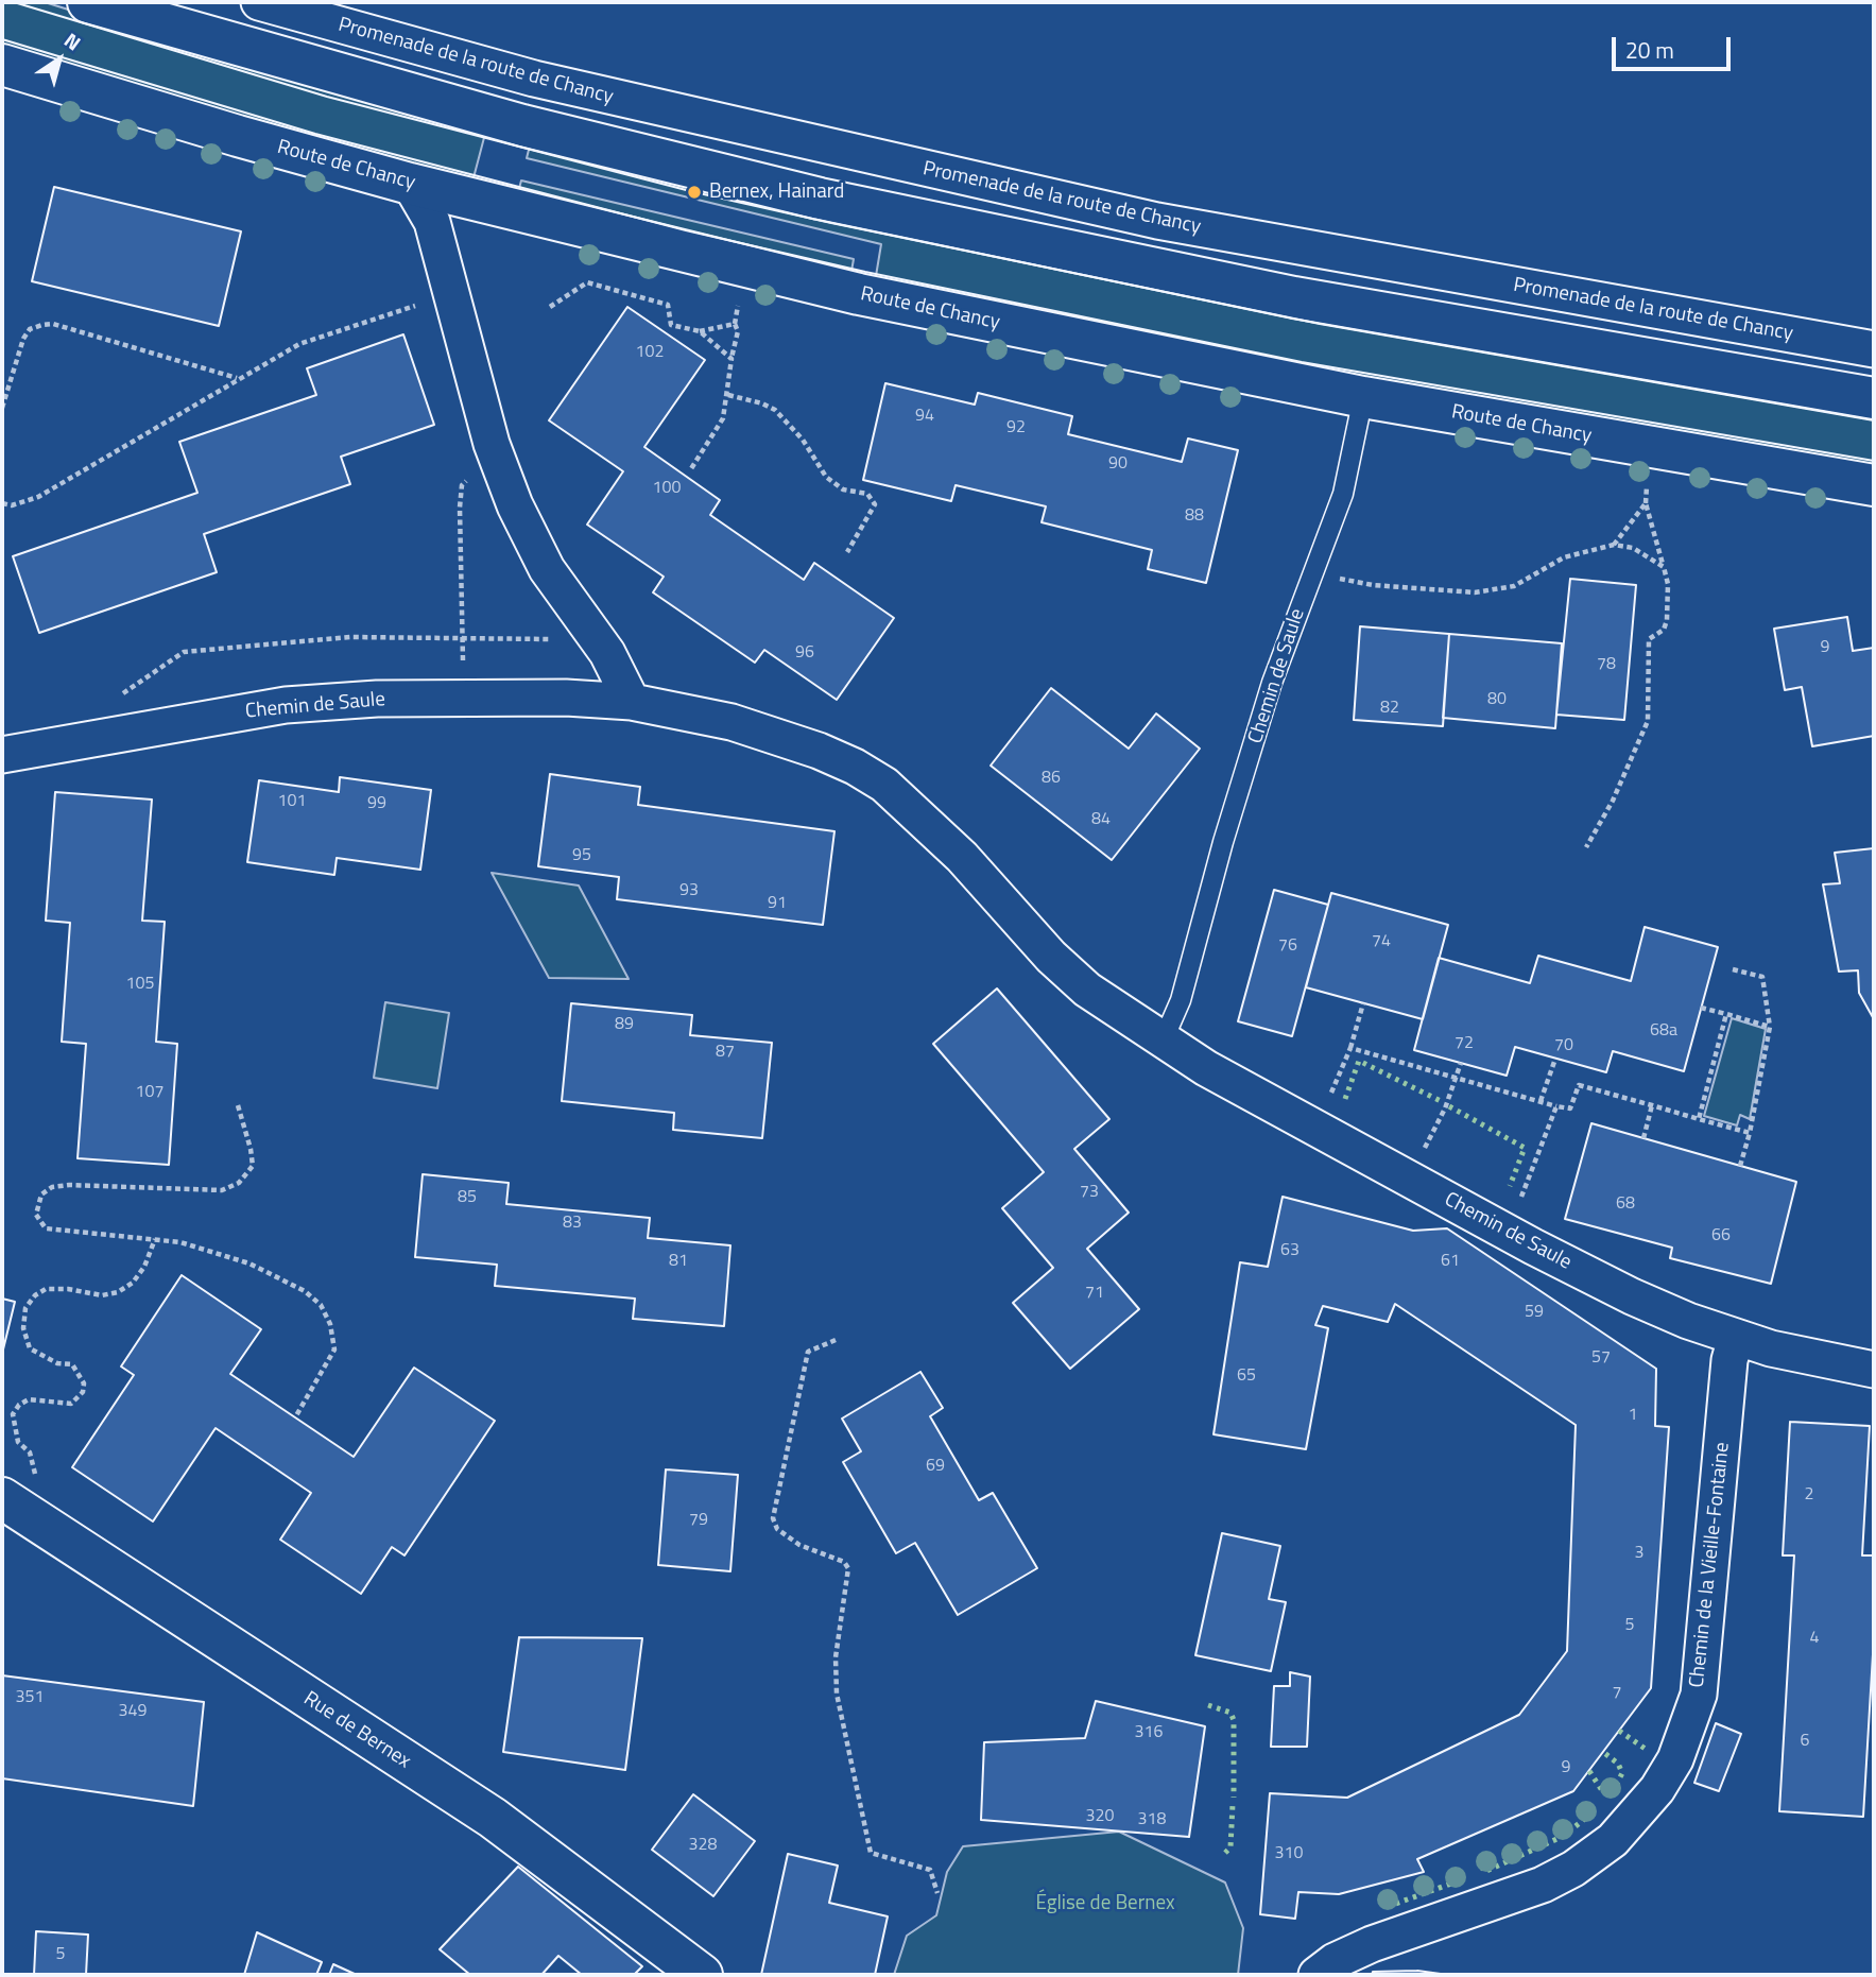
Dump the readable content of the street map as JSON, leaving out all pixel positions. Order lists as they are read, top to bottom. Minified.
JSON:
{"streets":{"main road":["Route de Chancy","Rue de Bernex"],"street":["Promenade de la route de Chancy","Chemin de Saule","Chemin de la Vieille-Fontaine"]},"crossings":[["Route de Chancy","Chemin de Saule"],["Chemin de Saule","Chemin de la Vieille-Fontaine"]],"parks":["Église de Bernex"],"places":["Bernex, Hainard"],"house_numbers":["102","94","92","90","100","88","9","96","78","80","82","86","101","99","84","95","93","91","74","76","105","89","68a","72","70","87","107","73","85","68","83","66","63","81","61","71","59","57","65","1","69","2","79","3","5","4","7","351","349","316","6","9","320","318","328","310","5"],"scale_bar":"20 m","north":"top right"}
